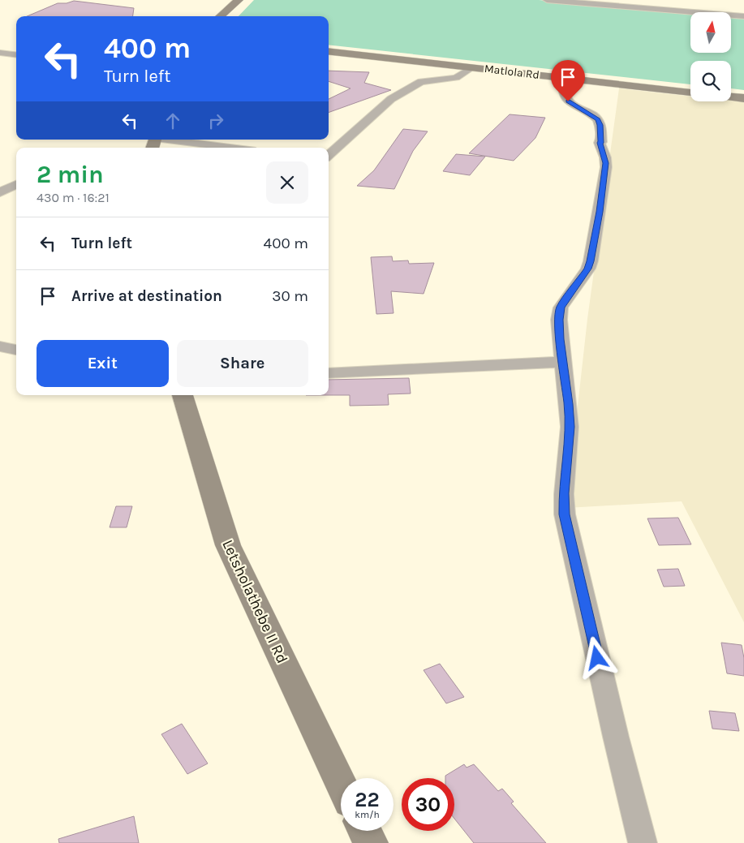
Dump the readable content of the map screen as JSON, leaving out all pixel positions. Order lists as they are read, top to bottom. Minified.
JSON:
{"streets":{"street":["Matlola Rd","Letsholathebe II Rd"]},"north":"top","page":{"turn":["400 m","Turn left"],"heading":["2 min","430 m · 16:21"],"list":[{"name":"Turn left","value":"400 m"},{"name":"Arrive at destination","value":"30 m"}],"buttons":["Exit","Share"],"speed":"22 km/h","limit":"30"}}
